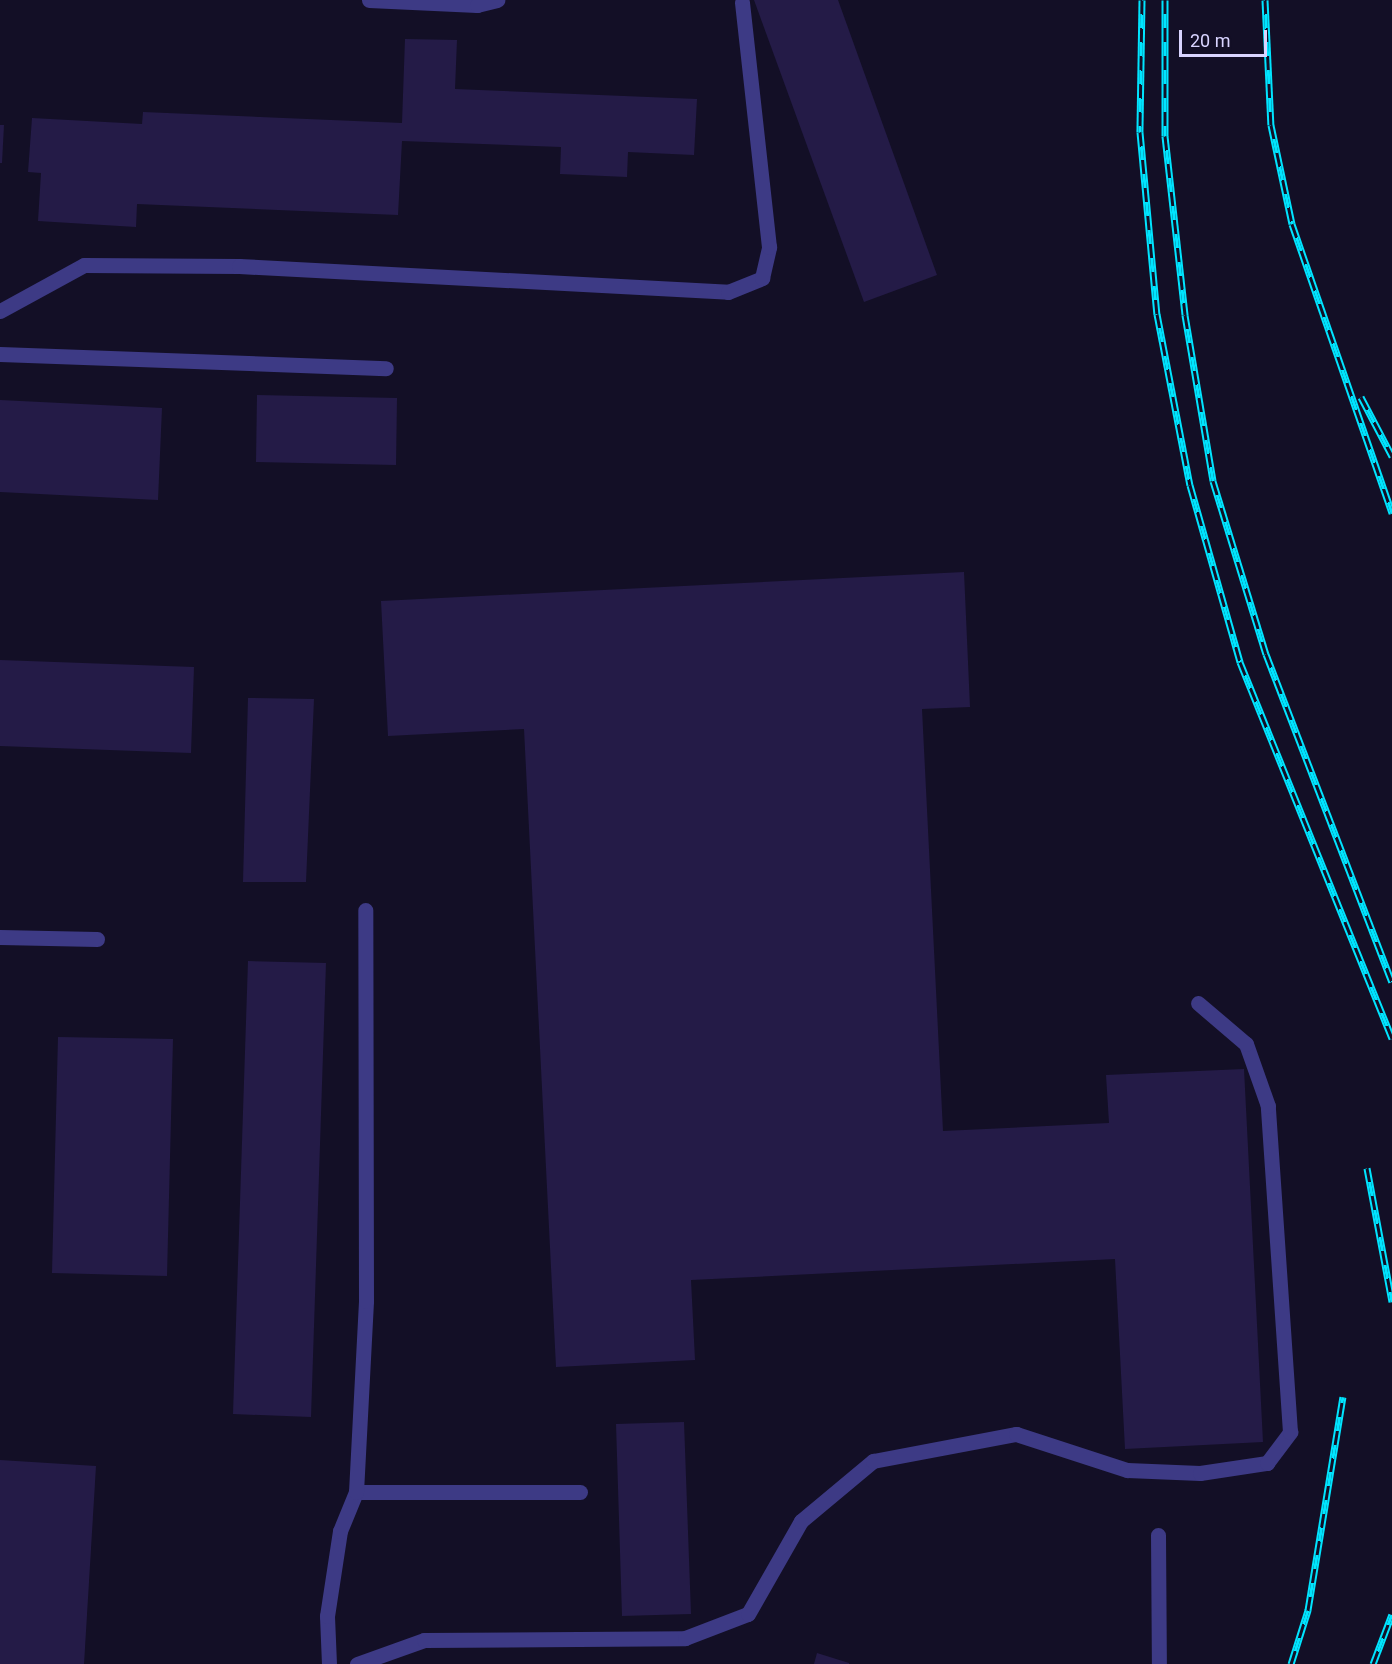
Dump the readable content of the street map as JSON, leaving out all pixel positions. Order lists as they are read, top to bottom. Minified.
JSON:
{"scale_bar":"20 m"}
